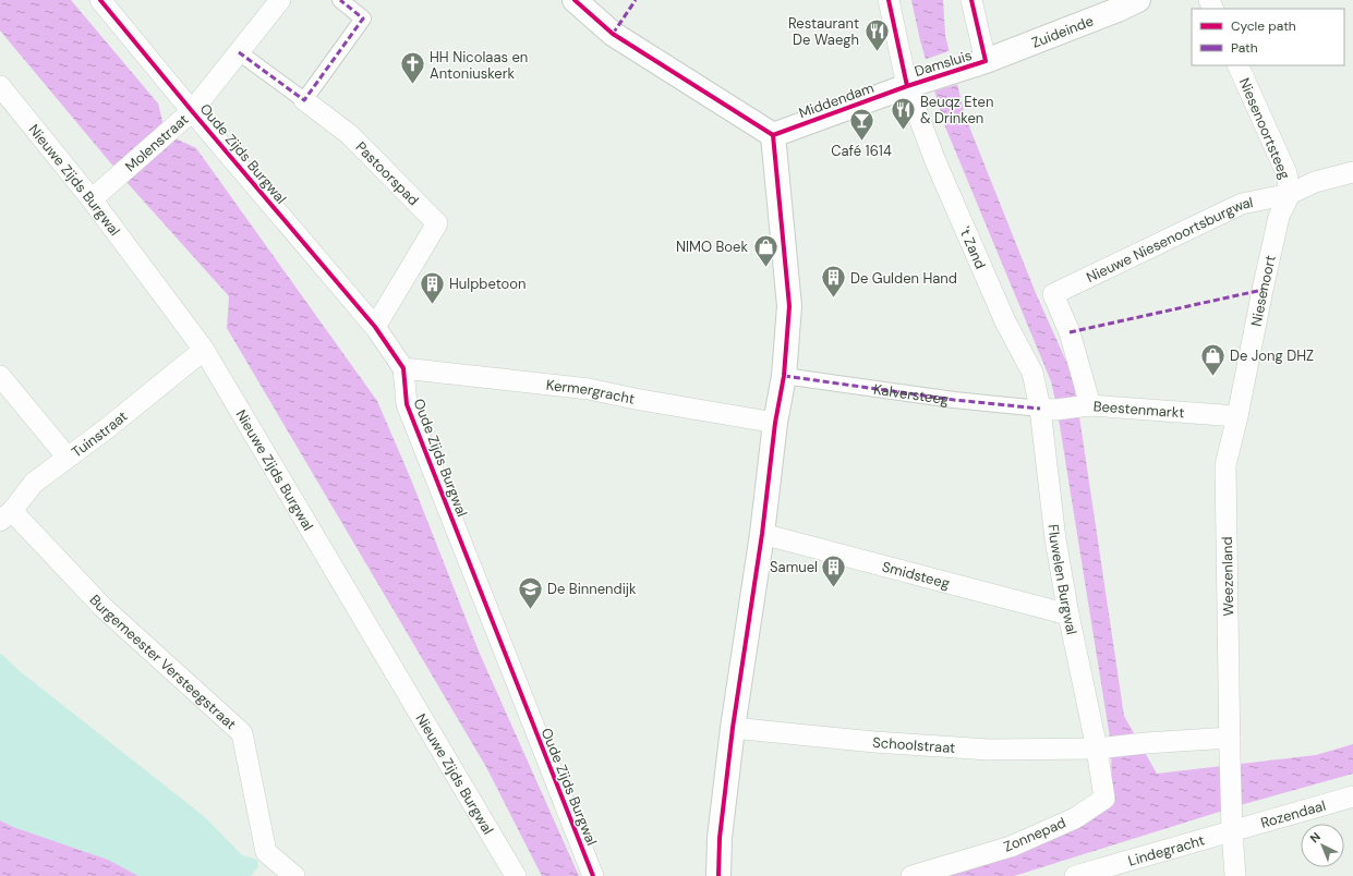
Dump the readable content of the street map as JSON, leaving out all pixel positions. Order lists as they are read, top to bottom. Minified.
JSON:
{"streets":{"street":["Zuideinde","Damsluis","Middendam","Niesenoortsteeg","Molenstraat","Oude Zijds Burgwal","Pastoorspad","Nieuwe Zijds Burgwal","Nieuwe Niesenoortsburgwal","'t Zand","Niesenoort","Kermergracht","Kalversteeg","Beestenmarkt","Tuinstraat","Smidsteeg","Weezenland","Fluwelen Burgwal","Burgemeester Versteegstraat","Schoolstraat","Rozendaal","Zonnepad","Lindegracht"]},"crossings":[["Zuideinde","Damsluis"],["Damsluis","Middendam"],["Damsluis","'t Zand"],["Middendam","'t Zand"],["Niesenoortsteeg","Nieuwe Niesenoortsburgwal"],["Niesenoortsteeg","Niesenoort"],["Molenstraat","Oude Zijds Burgwal"],["Molenstraat","Pastoorspad"],["Molenstraat","Nieuwe Zijds Burgwal"],["Oude Zijds Burgwal","Pastoorspad"],["Oude Zijds Burgwal","Kermergracht"],["Nieuwe Zijds Burgwal","Tuinstraat"],["Nieuwe Niesenoortsburgwal","Niesenoort"],["Nieuwe Niesenoortsburgwal","Beestenmarkt"],["'t Zand","Kalversteeg"],["'t Zand","Beestenmarkt"],["'t Zand","Fluwelen Burgwal"],["Niesenoort","Beestenmarkt"],["Niesenoort","Weezenland"],["Kalversteeg","Beestenmarkt"],["Kalversteeg","Fluwelen Burgwal"],["Beestenmarkt","Weezenland"],["Beestenmarkt","Fluwelen Burgwal"],["Tuinstraat","Burgemeester Versteegstraat"],["Smidsteeg","Fluwelen Burgwal"],["Weezenland","Rozendaal"],["Weezenland","Lindegracht"],["Fluwelen Burgwal","Schoolstraat"],["Fluwelen Burgwal","Zonnepad"],["Schoolstraat","Zonnepad"],["Rozendaal","Lindegracht"]],"places":{"restaurant":["Restaurant De Waegh","Beuqz Eten & Drinken"],"church":["HH Nicolaas en Antoniuskerk"],"bar":["Café 1614"],"shop":["NIMO Boek","De Jong DHZ"],"building":["De Gulden Hand","Hulpbetoon","Samuel"],"school or university":["De Binnendijk"]},"legend":["Cycle path","Path"],"north":"top left"}
